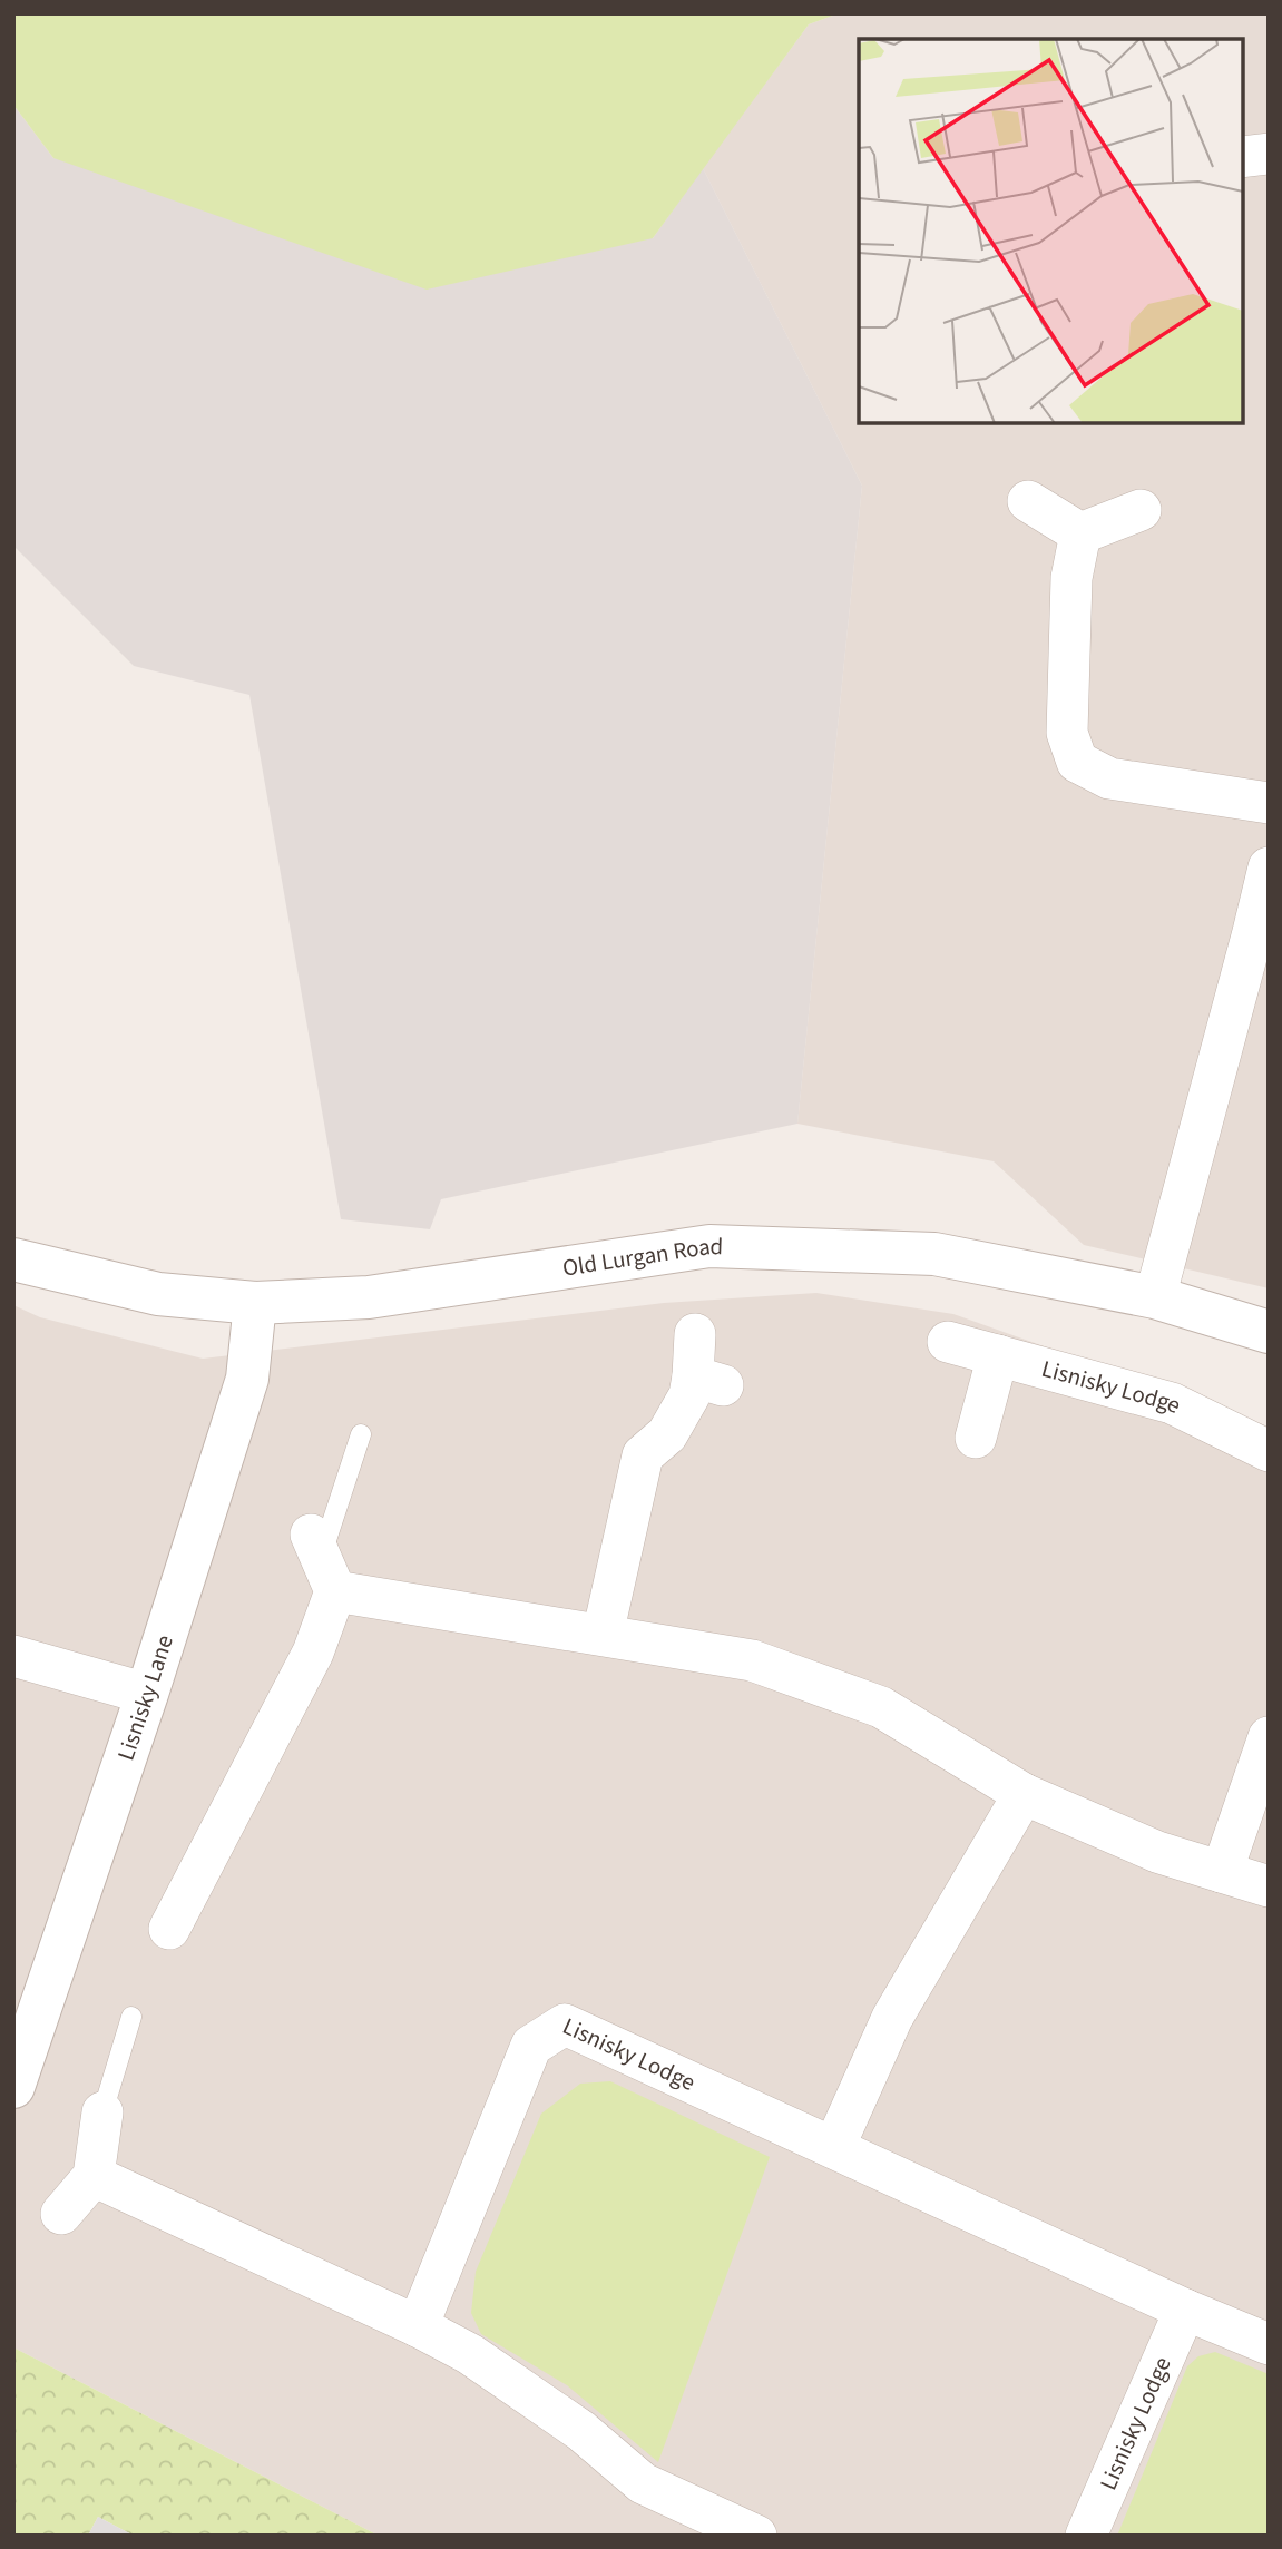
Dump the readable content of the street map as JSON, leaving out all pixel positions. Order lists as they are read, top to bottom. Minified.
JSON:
{"streets":{"street":["Old Lurgan Road","Lisnisky Lodge","Lisnisky Lane"]},"crossings":[["Old Lurgan Road","Lisnisky Lane"]]}
